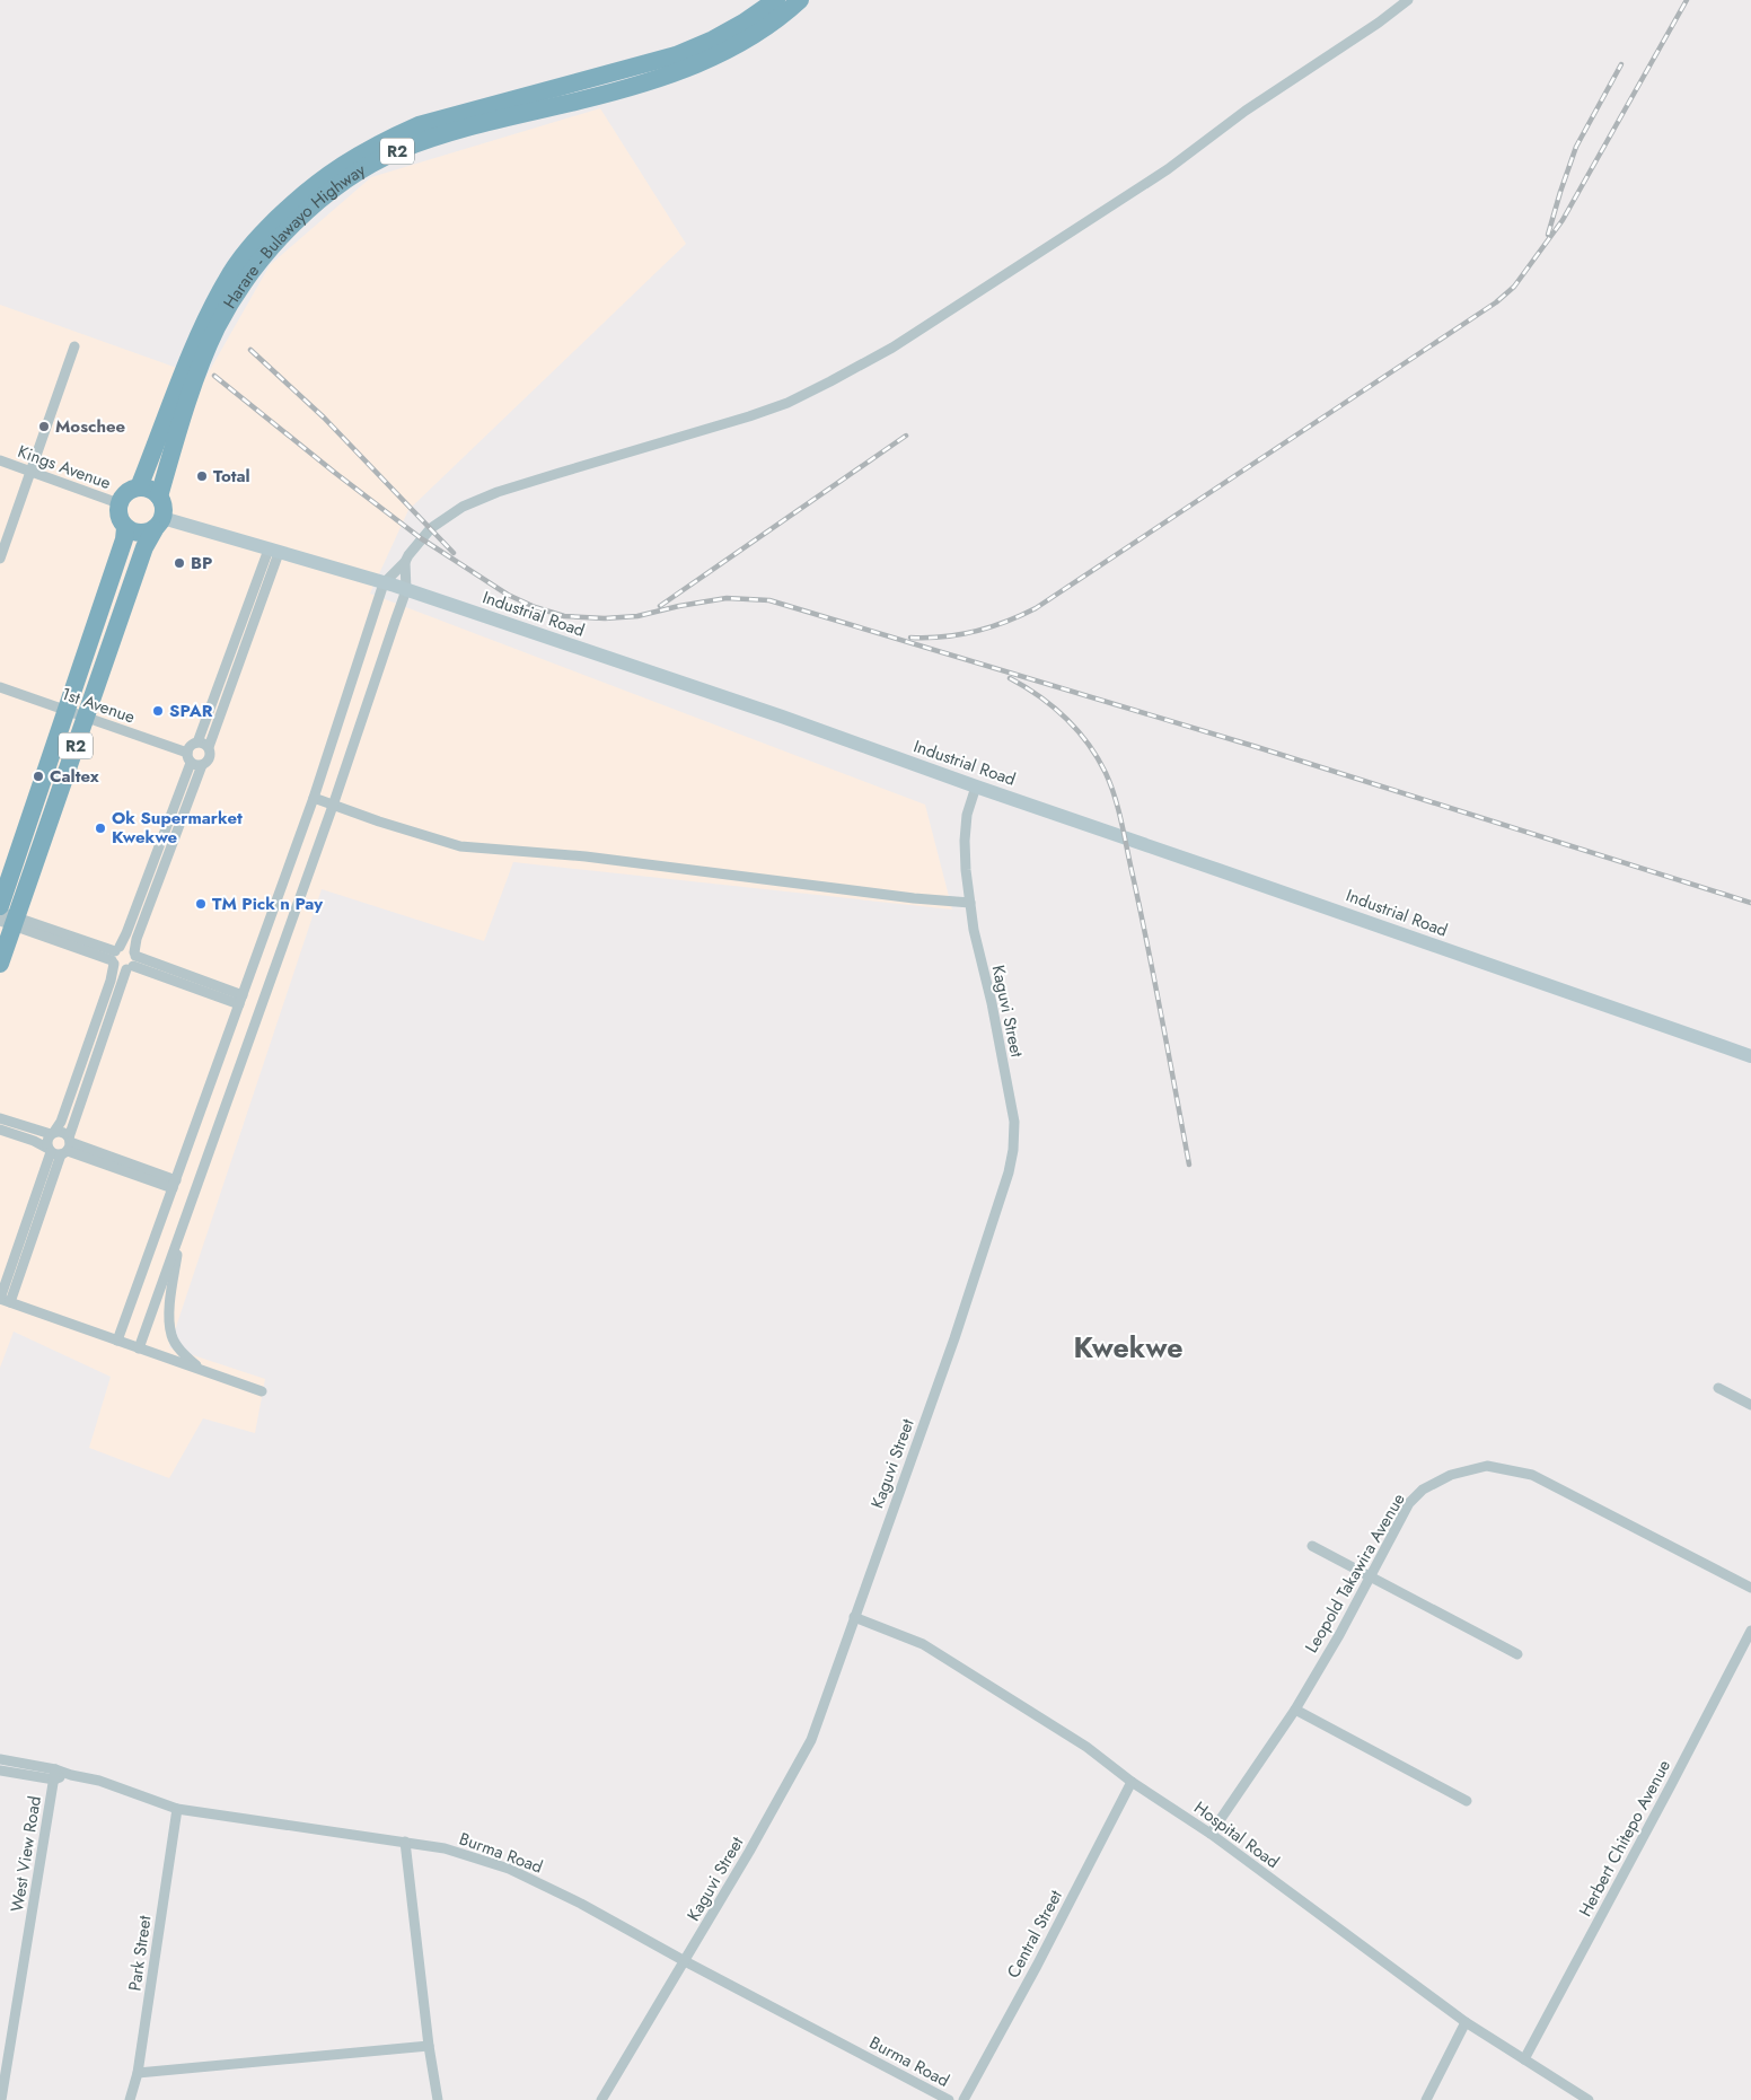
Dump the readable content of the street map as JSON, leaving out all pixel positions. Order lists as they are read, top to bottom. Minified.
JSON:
{"streets":{"highway":["R2","Harare - Bulawayo Highway"],"street":["Kings Avenue","Industrial Road","1st Avenue","Kaguvi Street","Leopold Takawira Avenue","Hospital Road","Herbert Chitepo Avenue","Burma Road","West View Road","Central Street","Park Street"]},"crossings":[["R2","Harare - Bulawayo Highway"],["R2","Kings Avenue"],["R2","Industrial Road"],["R2","1st Avenue"],["Harare - Bulawayo Highway","Kings Avenue"],["Harare - Bulawayo Highway","Industrial Road"],["Kings Avenue","Industrial Road"],["Industrial Road","Kaguvi Street"],["Kaguvi Street","Hospital Road"],["Kaguvi Street","Burma Road"],["Leopold Takawira Avenue","Hospital Road"],["Hospital Road","Herbert Chitepo Avenue"],["Hospital Road","Central Street"],["Burma Road","West View Road"],["Burma Road","Park Street"]],"districts":["Kwekwe"],"places":["Moschee","Total","BP","SPAR","Caltex","Ok Supermarket Kwekwe","TM Pick n Pay"]}
